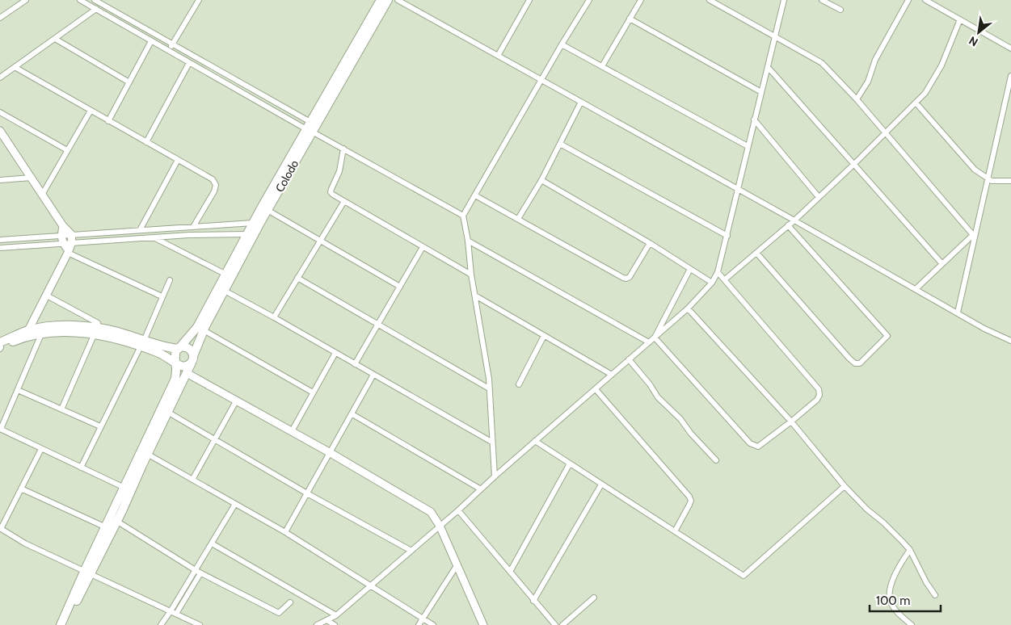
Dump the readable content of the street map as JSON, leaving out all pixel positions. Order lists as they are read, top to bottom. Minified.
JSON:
{"streets":{"main road":["Colodo"]},"scale_bar":"100 m","north":"bottom left"}
